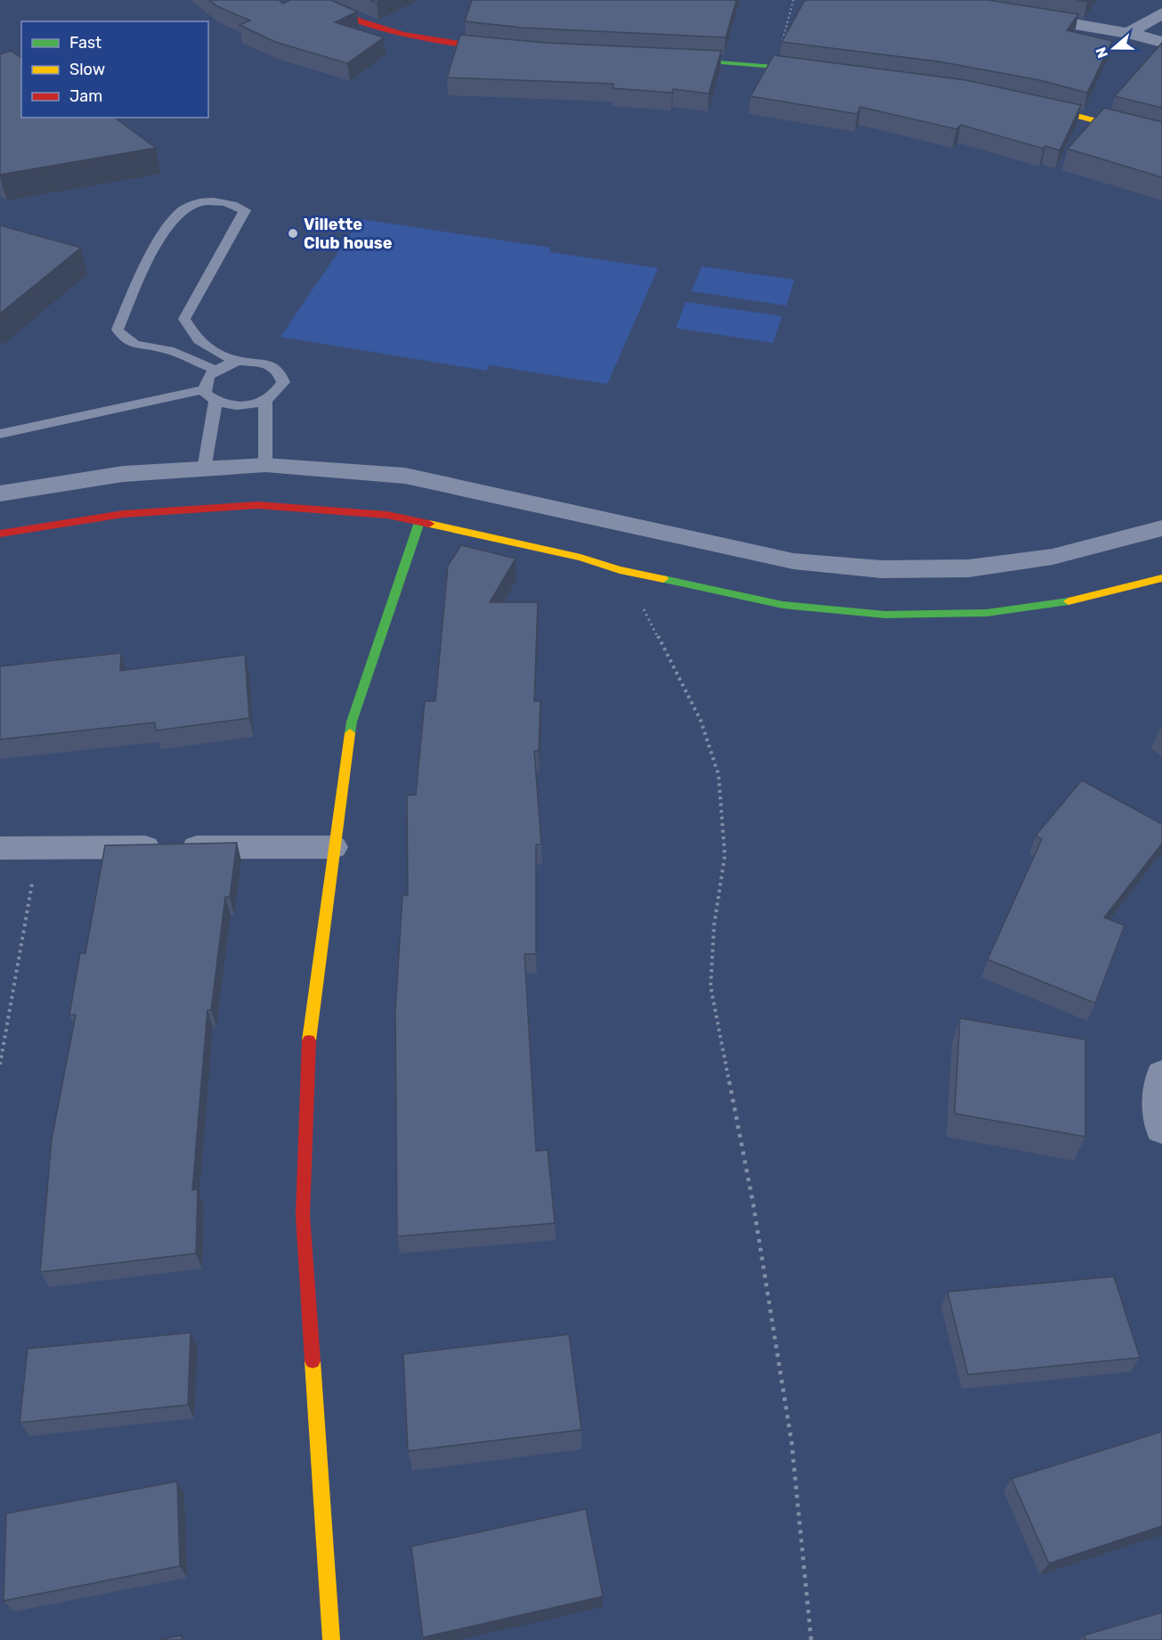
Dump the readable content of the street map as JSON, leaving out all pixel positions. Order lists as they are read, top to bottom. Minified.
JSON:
{"places":["Villette Club house"],"legend":["Fast","Slow","Jam"],"north":"left"}
